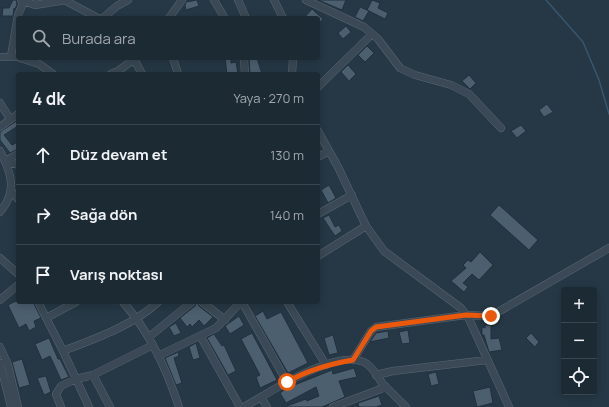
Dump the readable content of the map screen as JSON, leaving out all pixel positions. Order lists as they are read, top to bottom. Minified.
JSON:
{"page":{"search":"Burada ara","heading":["4 dk","Yaya · 270 m"],"list":[["Düz devam et","130 m"],["Sağa dön","140 m"],"Varış noktası"],"map_buttons":["+","−"]}}
